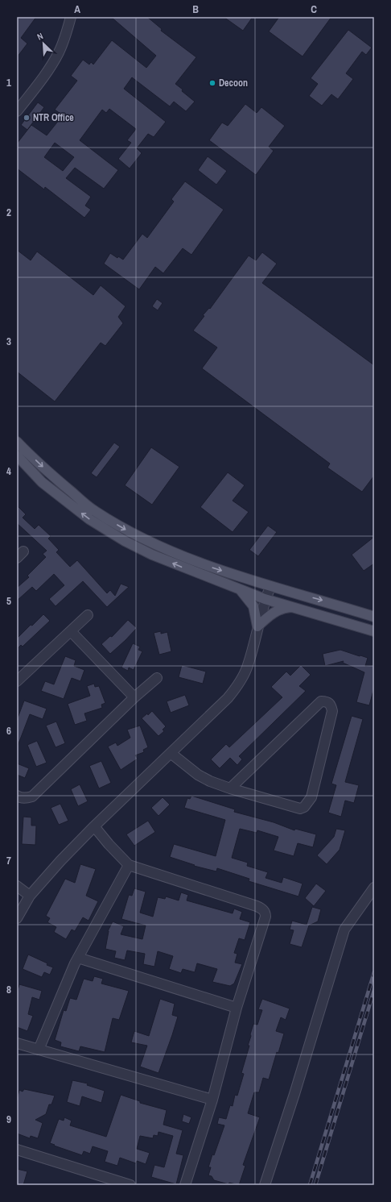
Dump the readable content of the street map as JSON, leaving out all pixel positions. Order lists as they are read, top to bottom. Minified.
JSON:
{"places":["Decoon","NTR Office"],"north":"top left","grid":{"columns":["A","B","C"],"rows":["1","2","3","4","5","6","7","8","9"]}}
